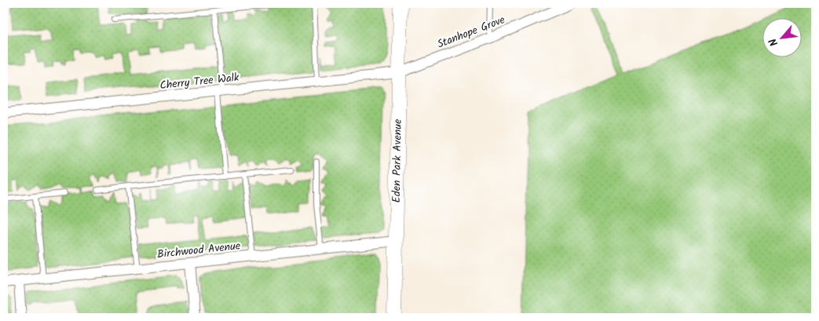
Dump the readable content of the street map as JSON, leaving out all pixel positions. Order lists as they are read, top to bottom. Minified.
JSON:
{"streets":{"street":["Stanhope Grove","Cherry Tree Walk","Eden Park Avenue","Birchwood Avenue"]},"crossings":[["Stanhope Grove","Cherry Tree Walk"],["Stanhope Grove","Eden Park Avenue"],["Cherry Tree Walk","Eden Park Avenue"],["Eden Park Avenue","Birchwood Avenue"]],"north":"bottom left"}
